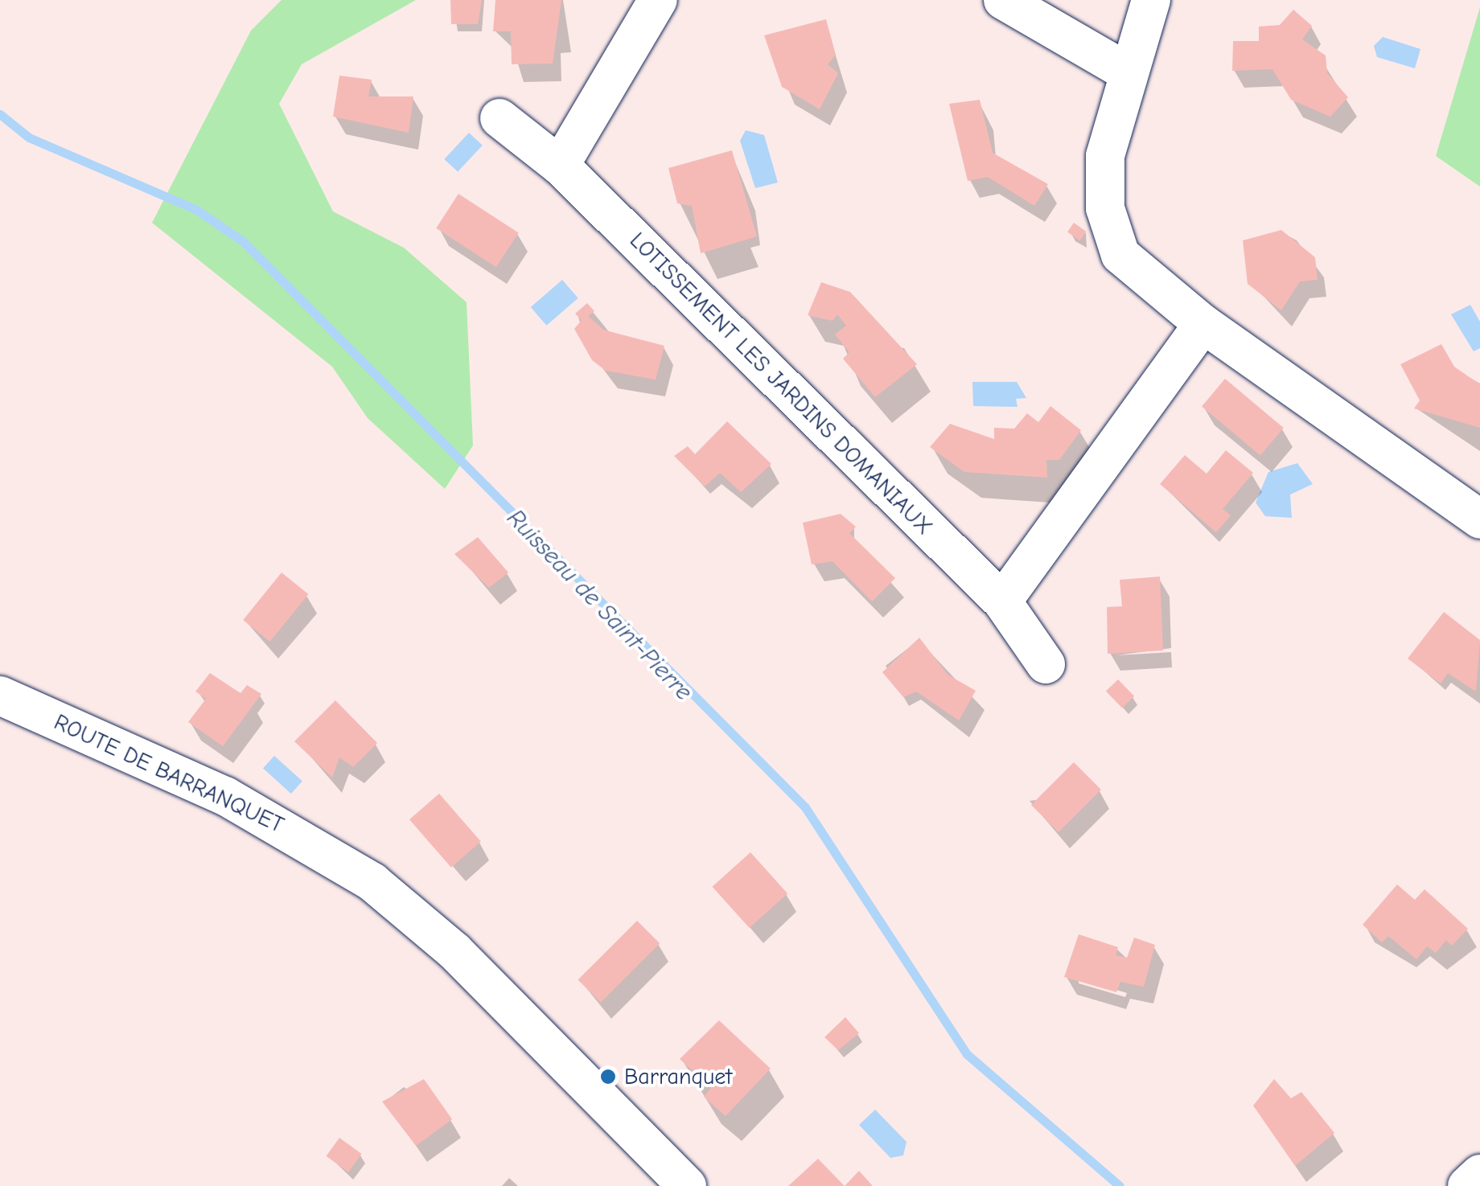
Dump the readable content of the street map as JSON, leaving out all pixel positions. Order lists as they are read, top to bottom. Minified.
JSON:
{"streets":{"street":["LOTISSEMENT LES JARDINS DOMANIAUX","ROUTE DE BARRANQUET"]},"water":["Ruisseau de Saint-Pierre"],"places":["Barranquet"]}
